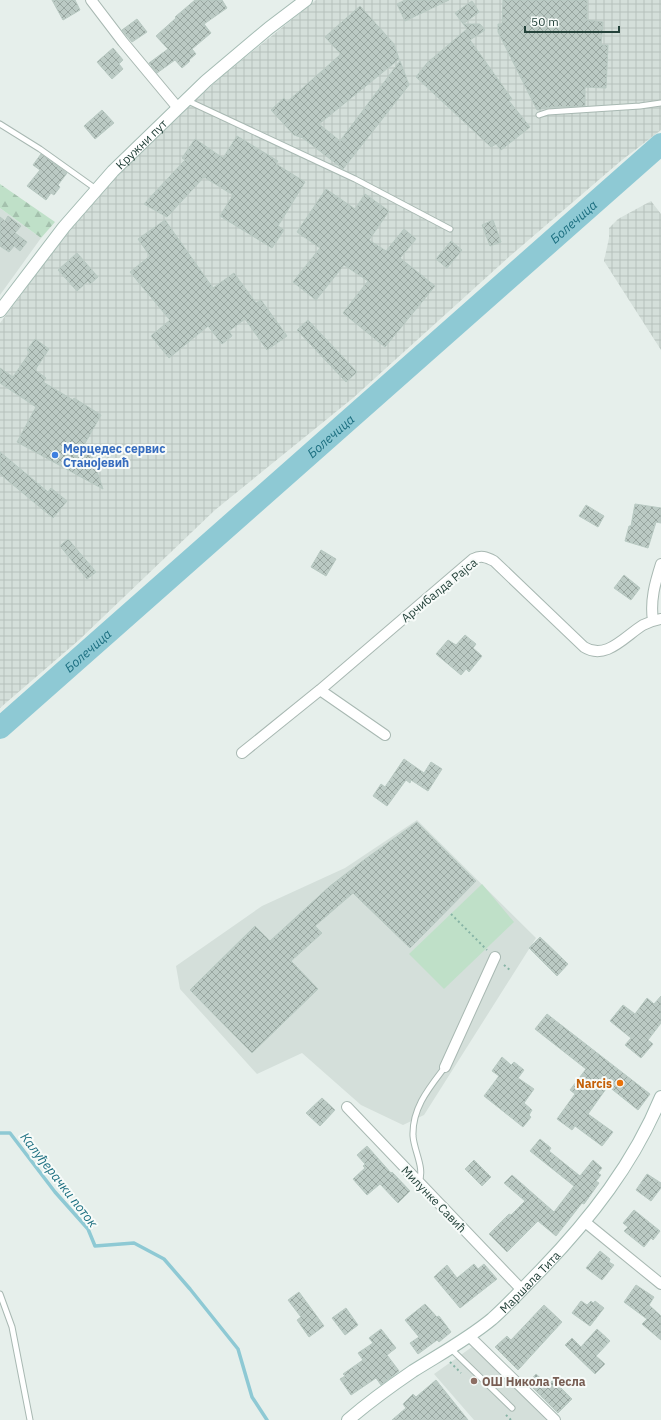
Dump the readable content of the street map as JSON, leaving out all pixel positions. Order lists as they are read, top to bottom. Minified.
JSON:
{"streets":{"street":["Кружни пут","Арчибалда Рајса","Милунке Савић","Маршала Тита"]},"crossings":[["Милунке Савић","Маршала Тита"]],"water":["Болечица","Калуђерачки поток"],"places":["Мерцедес сервис Станојевић","Narcis","ОШ Никола Тесла"],"scale_bar":"50 m"}
